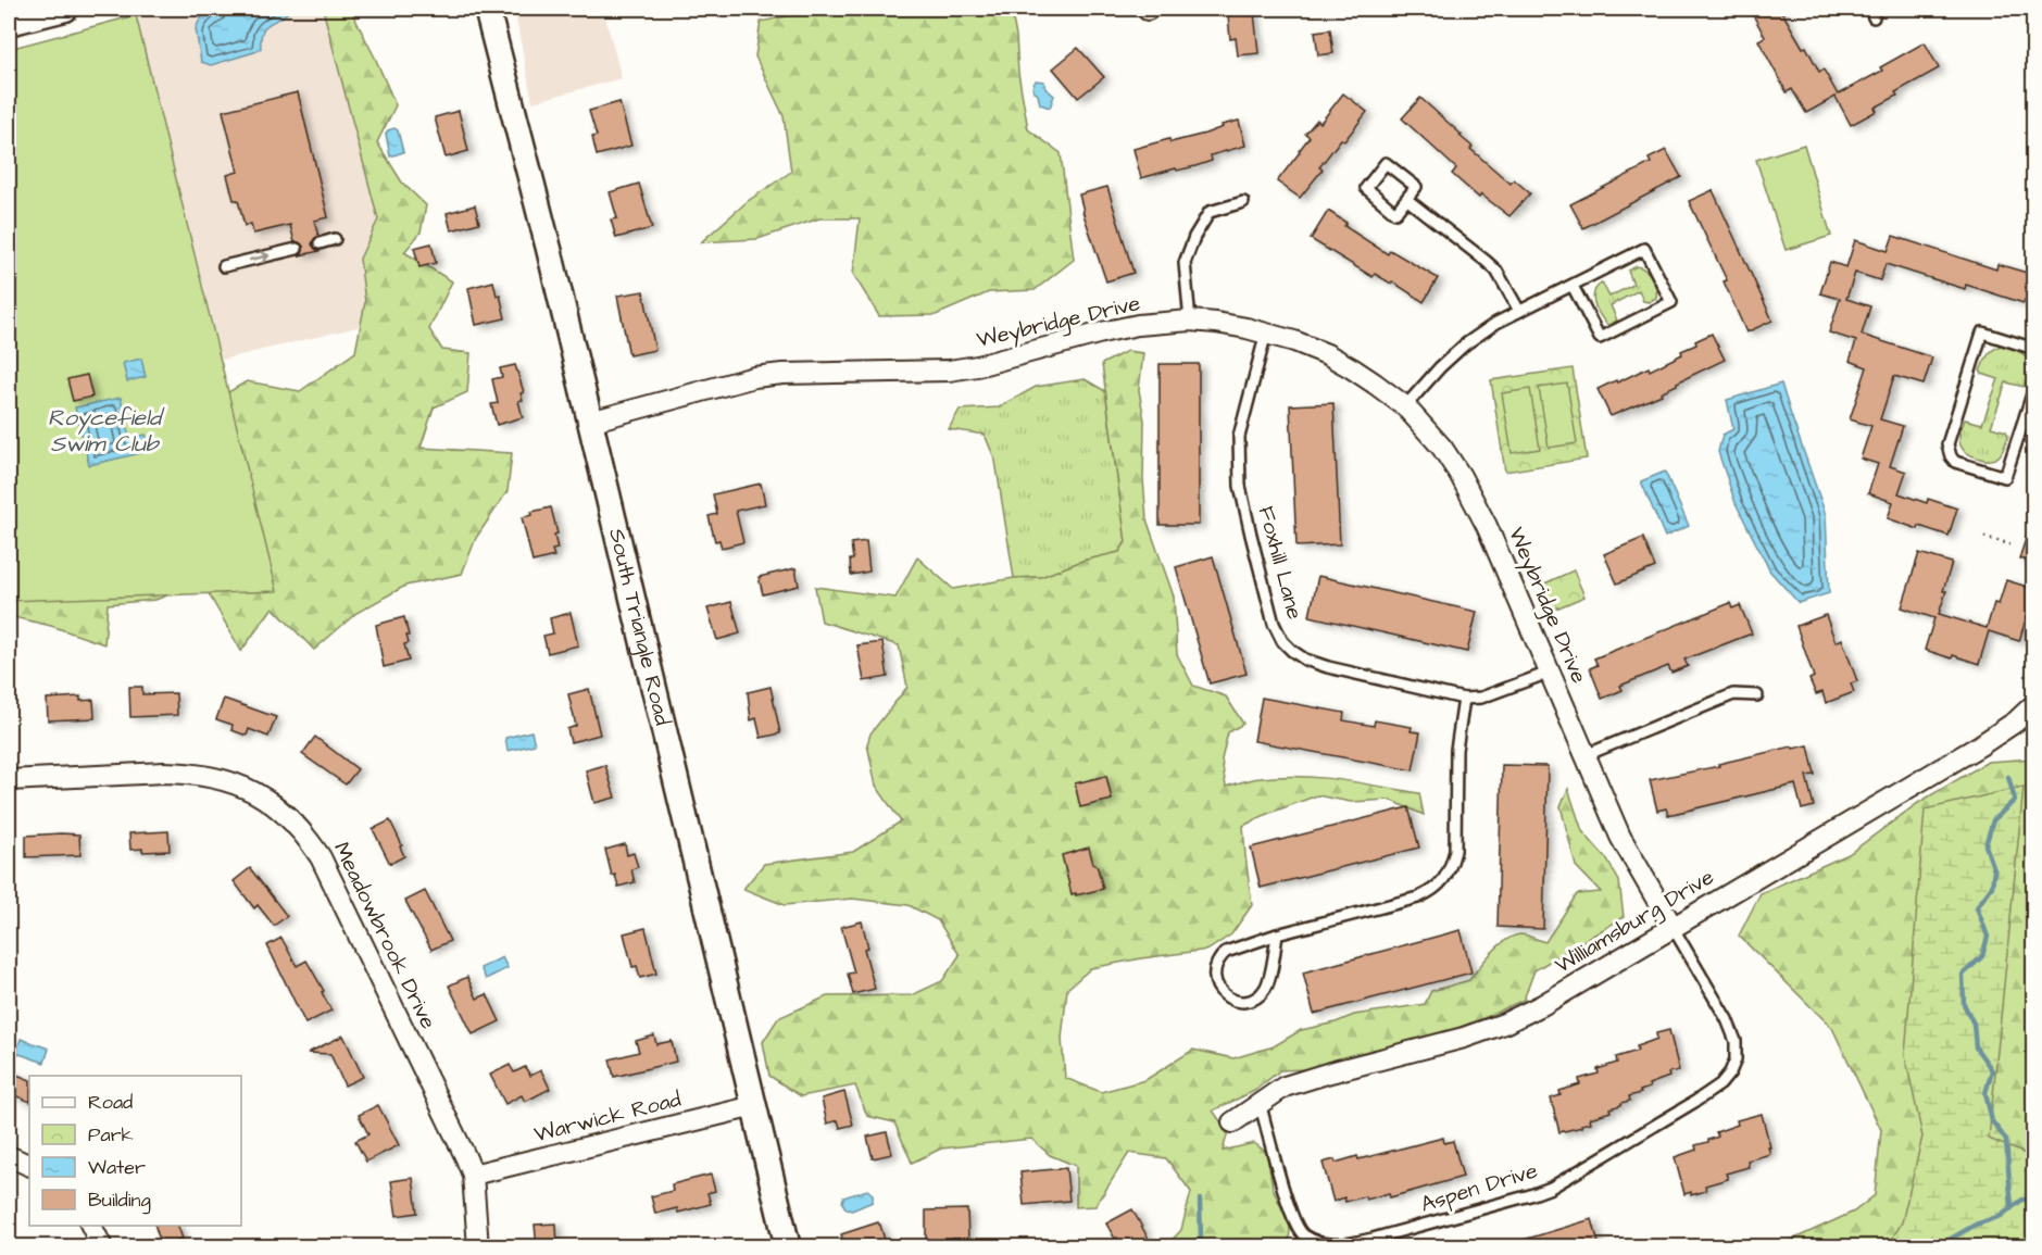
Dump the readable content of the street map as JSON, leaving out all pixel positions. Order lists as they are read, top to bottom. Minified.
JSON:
{"streets":{"street":["Weybridge Drive","South Triangle Road","Williamsburg Drive","Meadowbrook Drive","Warwick Road"],"lane":["Foxhill Lane","Aspen Drive"]},"crossings":[["Weybridge Drive","Foxhill Lane"],["Weybridge Drive","South Triangle Road"],["Weybridge Drive","Williamsburg Drive"],["Weybridge Drive","Aspen Drive"],["South Triangle Road","Warwick Road"],["Williamsburg Drive","Aspen Drive"],["Meadowbrook Drive","Warwick Road"]],"water":["Roycefield Swim Club"],"legend":["Road","Park","Water","Building"]}
